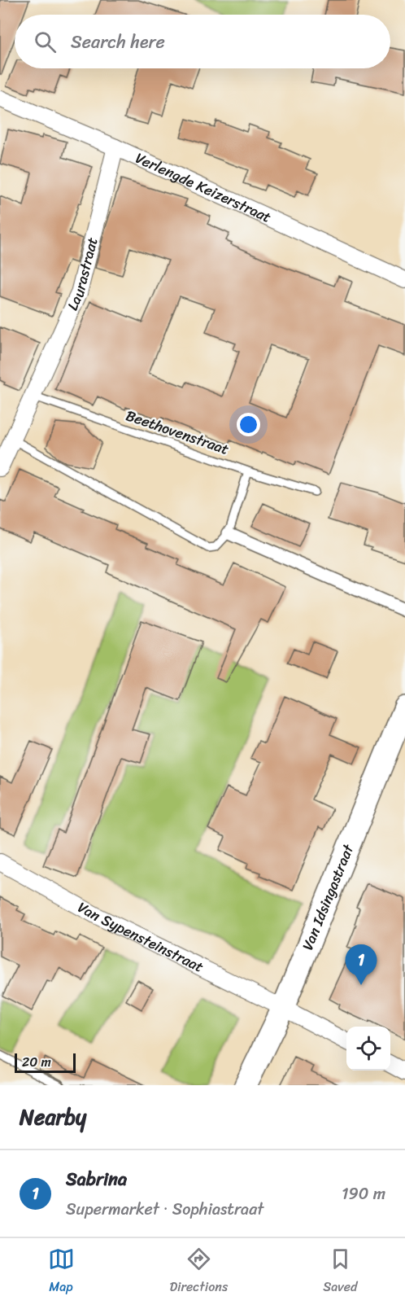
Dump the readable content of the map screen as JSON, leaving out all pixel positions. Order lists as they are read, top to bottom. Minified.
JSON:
{"streets":{"main road":["Van Idsingastraat"],"street":["Verlengde Keizerstraat","Laurastraat","Van Sypensteinstraat"],"lane":["Beethovenstraat"]},"crossings":[["Verlengde Keizerstraat","Laurastraat"],["Laurastraat","Beethovenstraat"],["Van Idsingastraat","Van Sypensteinstraat"]],"scale_bar":"20 m","page":{"search":"Search here","pins":"1","scale":"20 m","heading":"Nearby","list":[{"mark":"1","name":"Sabrina","note":"Supermarket · Sophiastraat","value":"190 m"}],"nav":["Map","Directions","Saved"]}}
